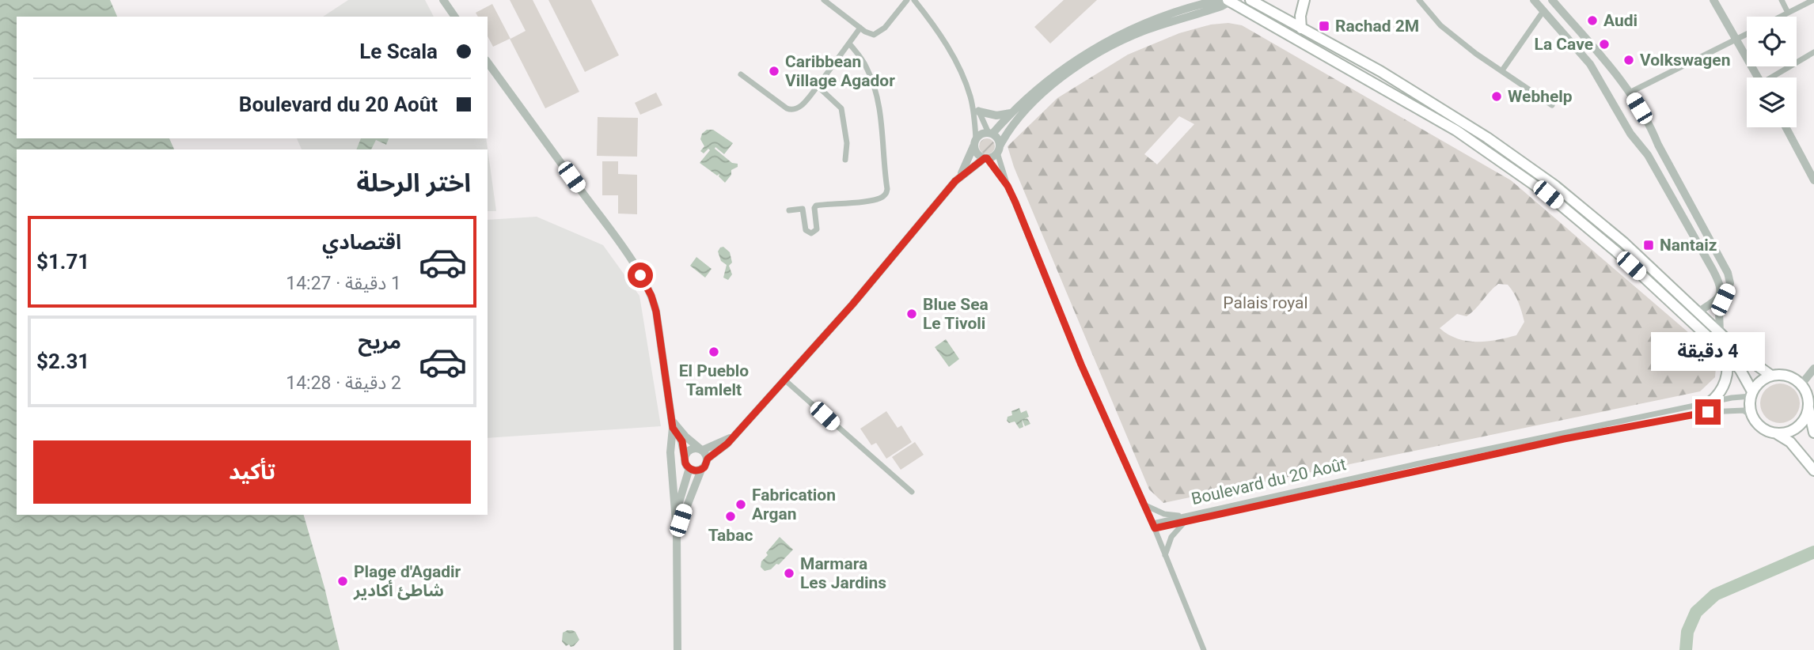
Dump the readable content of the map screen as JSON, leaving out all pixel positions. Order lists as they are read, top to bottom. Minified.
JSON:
{"streets":{"street":["Boulevard du 20 Août"]},"parks":["Palais royal"],"places":{"other":["Audi","La Cave","Volkswagen","Caribbean Village Agador","Webhelp","Blue Sea Le Tivoli","El Pueblo Tamlelt","Fabrication Argan","Tabac","Marmara Les Jardins","Plage d'Agadir شاطئ أكادير"],"transit":["Rachad 2M","Nantaiz"]},"page":{"banner":["Le Scala","Boulevard du 20 Août"],"heading":"اختر الرحلة","list":[{"name":"اقتصادي","note":"1 دقيقة · 14:27","value":"$1.71"},{"name":"مريح","note":"2 دقيقة · 14:28","value":"$2.31"}],"bubble":"4 دقيقة","buttons":"تأكيد"}}
